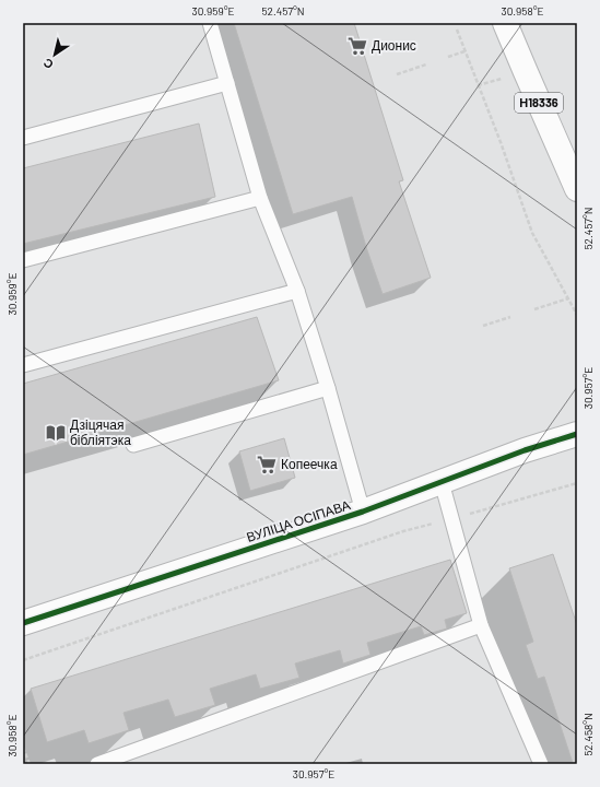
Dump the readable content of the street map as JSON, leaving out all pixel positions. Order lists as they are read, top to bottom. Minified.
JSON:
{"streets":{"street":["Н18336","ВУЛІЦА ОСІПАВА"]},"places":{"supermarket":["Дионис","Копеечка"],"library":["Дзіцячая бібліятэка"]},"north":"bottom left","coordinates":["30.959°E","52.457°N","30.958°E","30.957°E","52.458°N"]}
